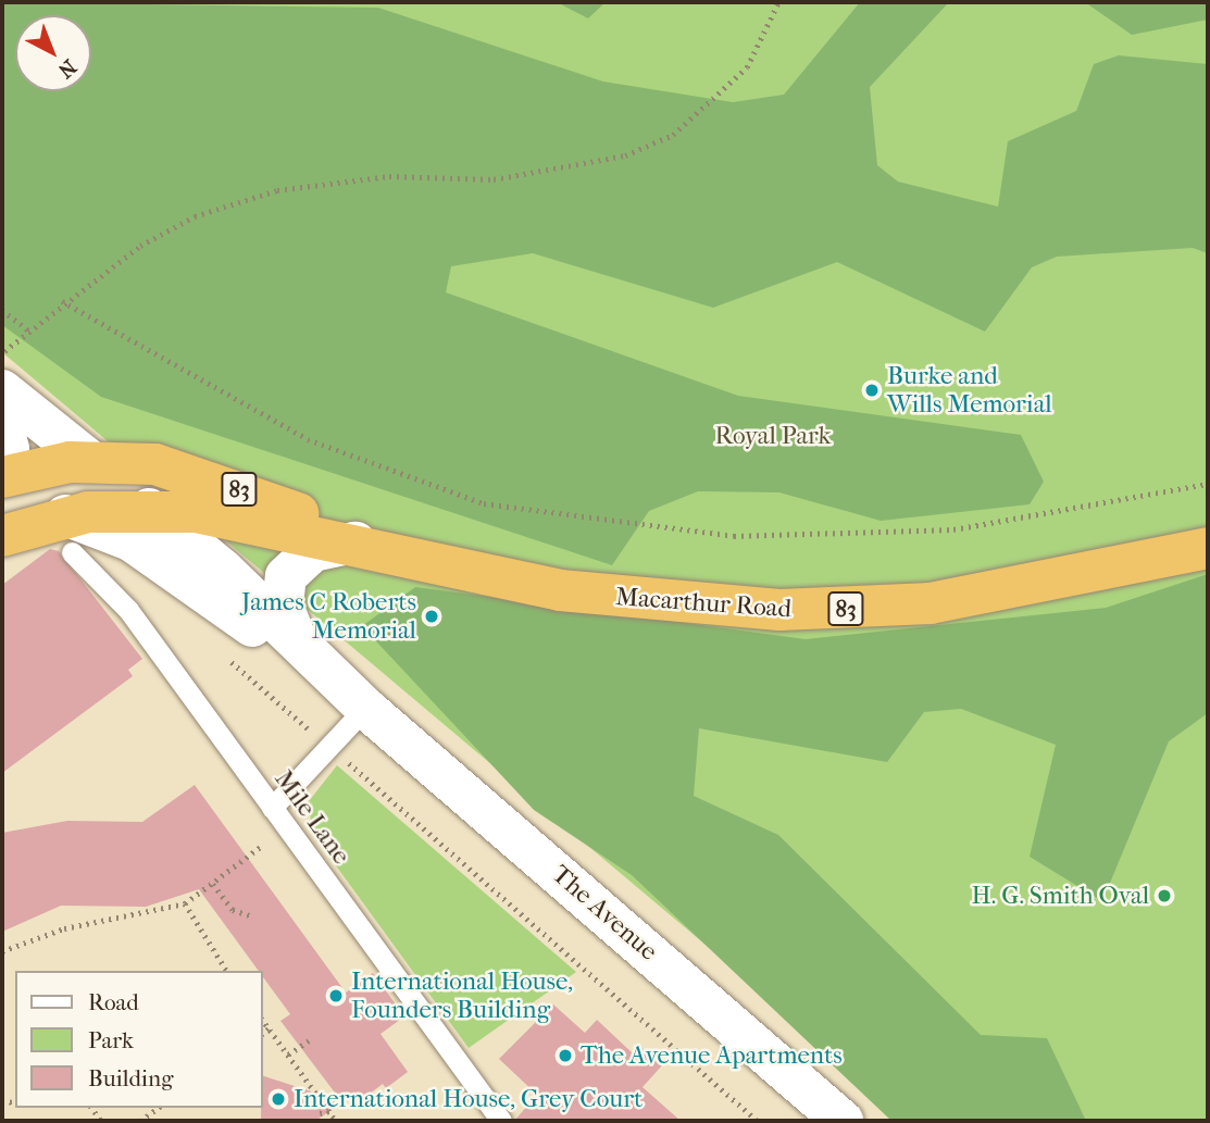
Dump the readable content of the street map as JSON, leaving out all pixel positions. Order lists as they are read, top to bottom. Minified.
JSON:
{"streets":{"highway":["83","Macarthur Road"],"street":["The Avenue"],"lane":["Mile Lane"]},"crossings":[["Macarthur Road","Mile Lane"],["Macarthur Road","The Avenue"],["Mile Lane","The Avenue"]],"parks":["Royal Park"],"places":["Burke and Wills Memorial","James C Roberts Memorial","H. G. Smith Oval","International House, Founders Building","The Avenue Apartments","International House, Grey Court"],"legend":["Road","Park","Building"],"north":"bottom right"}
